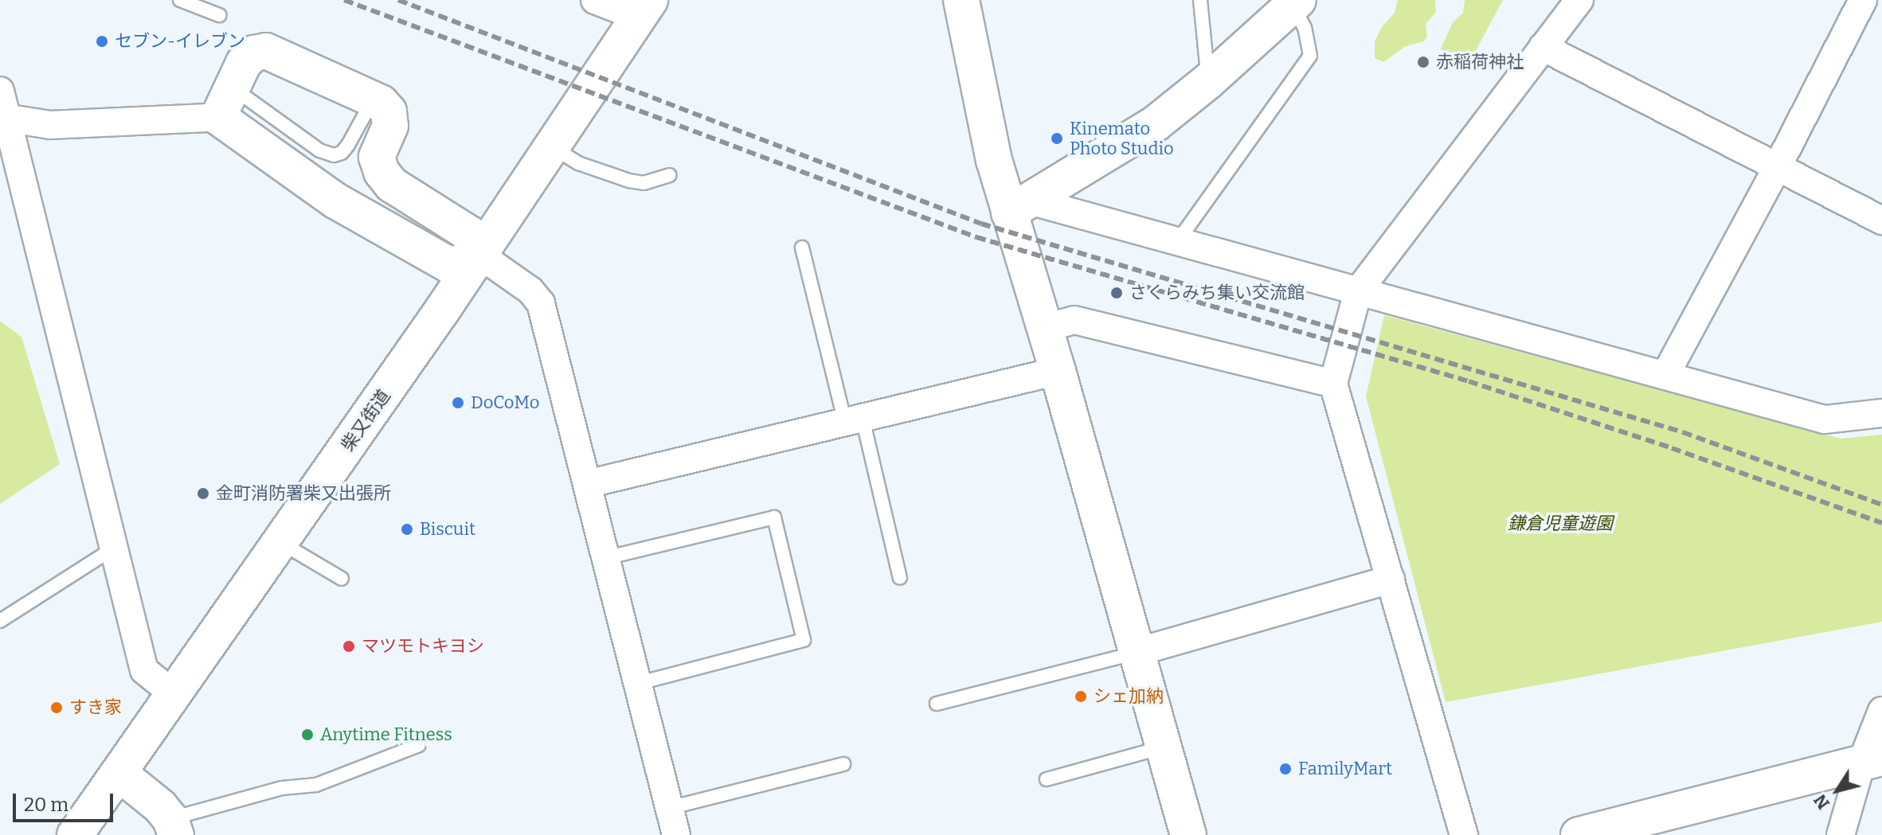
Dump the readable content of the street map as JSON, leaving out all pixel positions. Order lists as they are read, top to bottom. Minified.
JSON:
{"streets":{"street":["柴又街道"]},"parks":["鎌倉児童遊園"],"places":["セブン-イレブン","赤稲荷神社","Kinemato Photo Studio","さくらみち集い交流館","DoCoMo","金町消防署柴又出張所","Biscuit","マツモトキヨシ","シェ加納","すき家","Anytime Fitness","FamilyMart"],"scale_bar":"20 m","north":"bottom left"}
